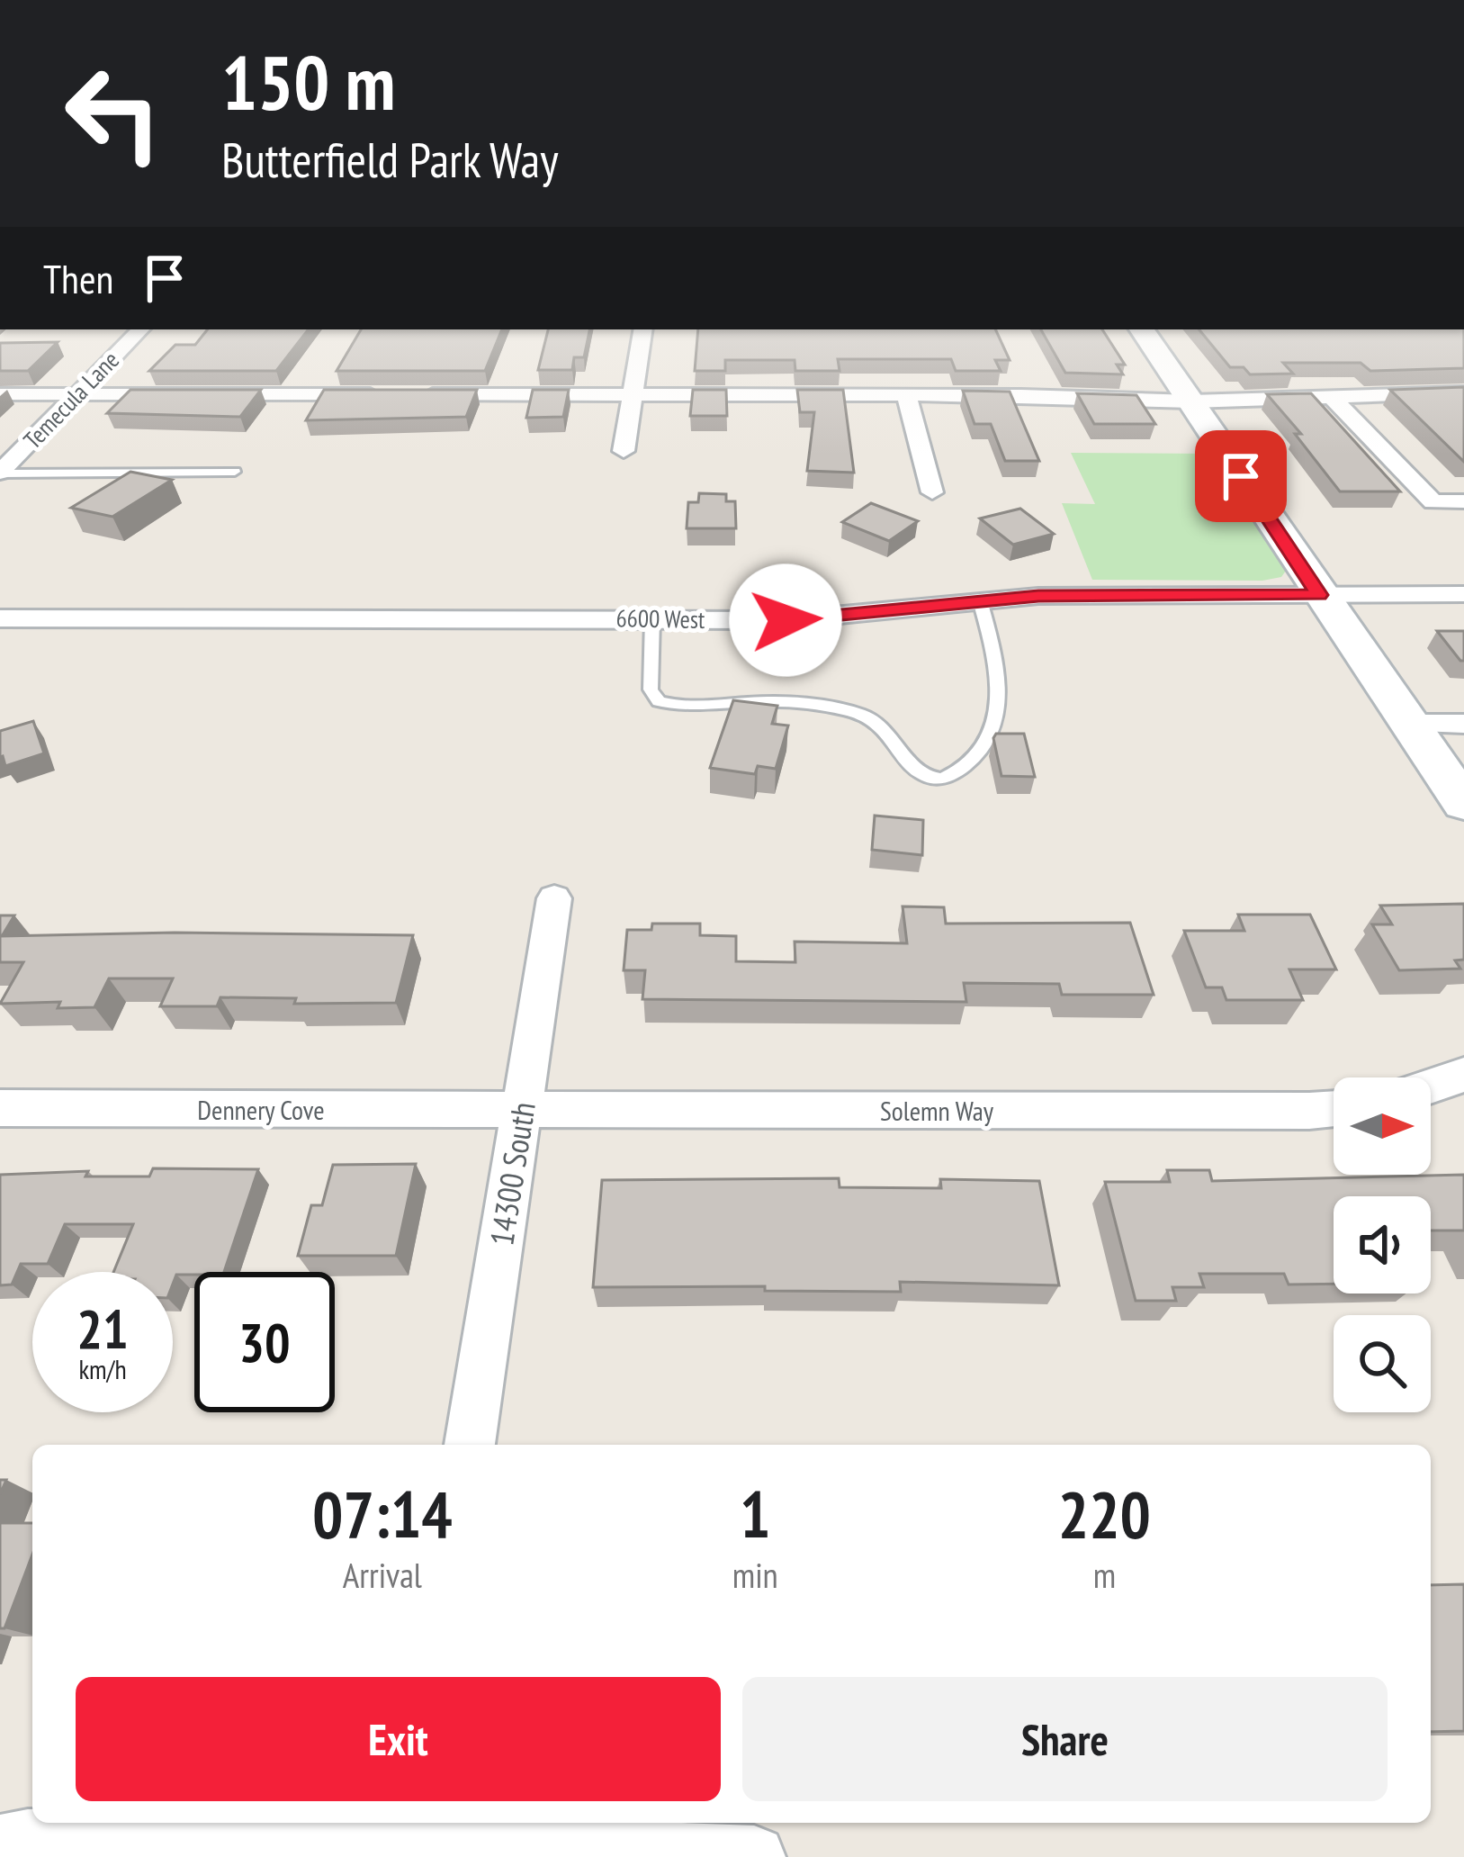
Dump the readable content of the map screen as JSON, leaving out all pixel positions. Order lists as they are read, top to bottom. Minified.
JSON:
{"streets":{"street":["Temecula Lane","6600 West","Dennery Cove","Solemn Way","14300 South"]},"crossings":[["Dennery Cove","Solemn Way"],["Dennery Cove","14300 South"],["Solemn Way","14300 South"]],"north":"right","page":{"turn":["150 m","Butterfield Park Way"],"then":"Then","speed":"21 km/h","limit":"30","eta":["07:14","Arrival","1","min","220","m"],"buttons":["Exit","Share"]}}
